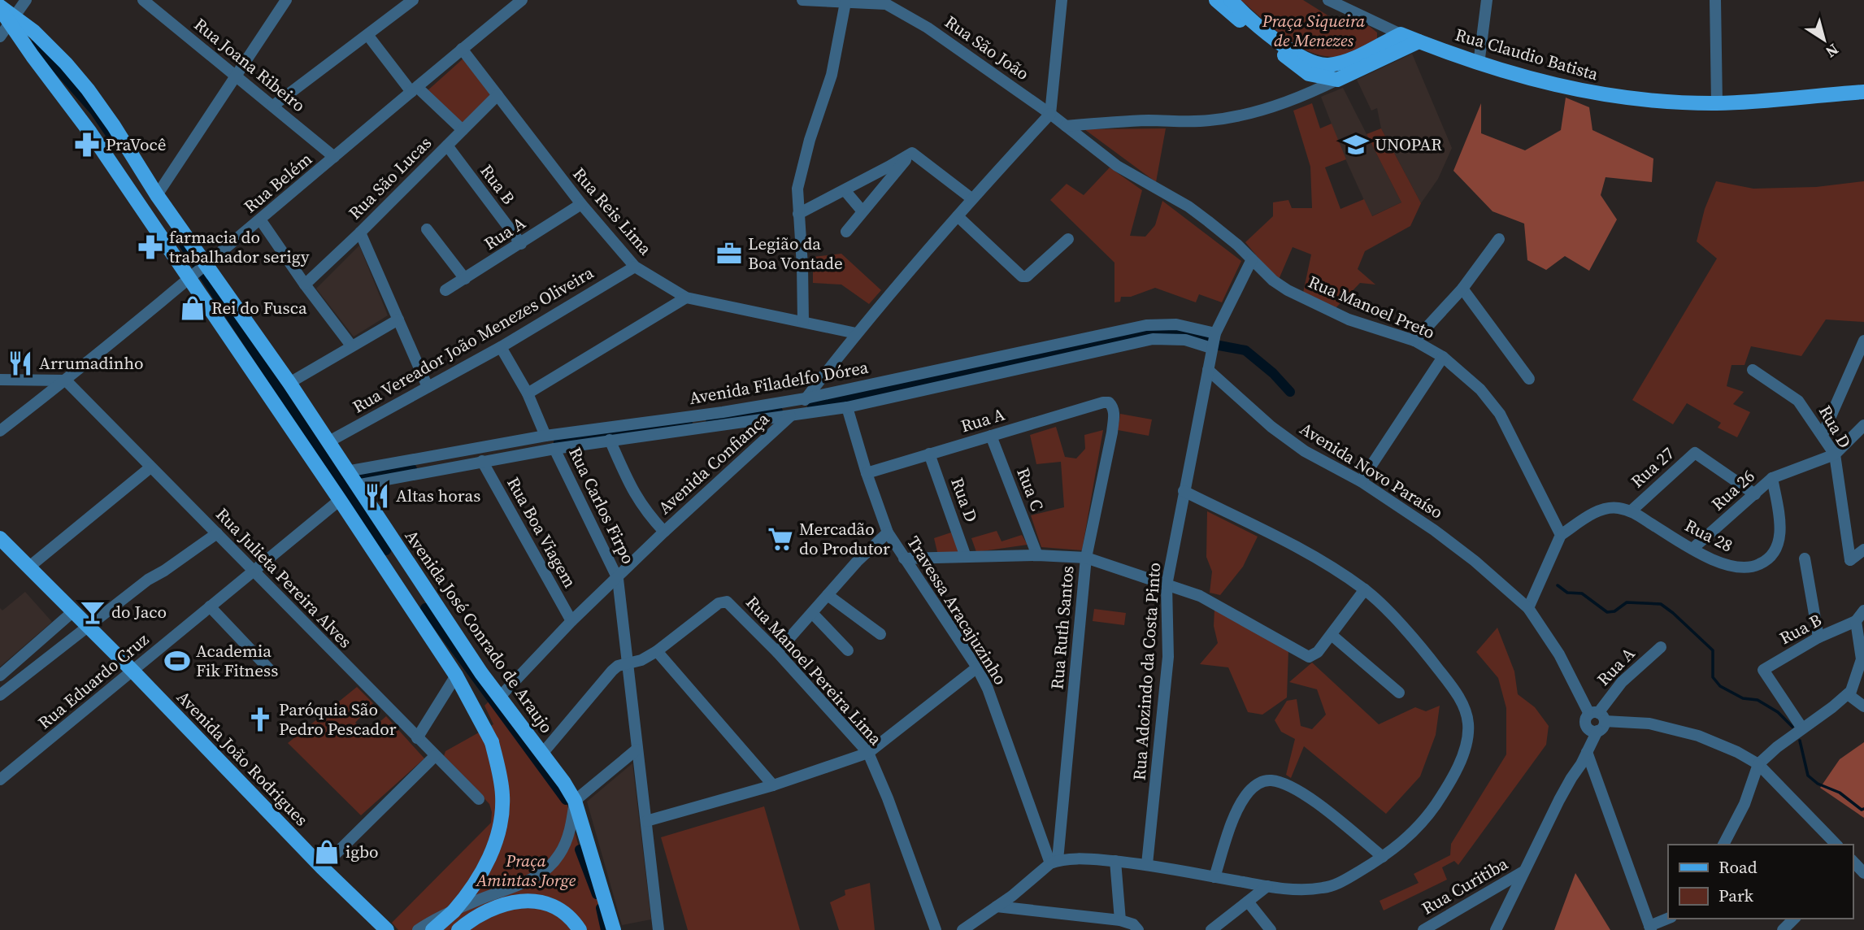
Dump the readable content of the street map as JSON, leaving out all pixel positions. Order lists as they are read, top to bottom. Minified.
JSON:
{"streets":{"main road":["Rua Claudio Batista","Avenida José Conrado de Araujo","Avenida João Rodrigues"],"street":["Rua São João","Rua Joana Ribeiro","Rua São Lucas","Rua Belém","Rua B","Rua Reis Lima","Rua A","Rua Manoel Preto","Rua Vereador João Menezes Oliveira","Avenida Filadelfo Dórea","Rua D","Avenida Confiança","Rua 27","Avenida Novo Paraíso","Rua C","Rua 26","Rua Carlos Firpo","Rua Boa Viagem","Rua 28","Rua Julieta Pereira Alves","Travessa Aracajuzinho","Rua Ruth Santos","Rua Manoel Pereira Lima","Rua Adozindo da Costa Pinto","Rua Eduardo Cruz","Rua Curitiba"]},"crossings":[["Rua São João","Rua Manoel Preto"],["Rua São João","Avenida Confiança"],["Rua Joana Ribeiro","Rua Belém"],["Rua São Lucas","Rua B"],["Rua São Lucas","Rua Reis Lima"],["Rua Belém","Rua Reis Lima"],["Rua Belém","Rua Julieta Pereira Alves"],["Rua Belém","Avenida José Conrado de Araujo"],["Rua B","Rua A"],["Rua Reis Lima","Rua A"],["Rua Reis Lima","Rua Vereador João Menezes Oliveira"],["Rua Reis Lima","Avenida Confiança"],["Rua A","Rua D"],["Rua A","Avenida Novo Paraíso"],["Rua A","Rua C"],["Rua A","Travessa Aracajuzinho"],["Rua A","Rua Ruth Santos"],["Rua A","Rua Curitiba"],["Rua Manoel Preto","Avenida Confiança"],["Rua Manoel Preto","Rua 28"],["Rua Manoel Preto","Rua Adozindo da Costa Pinto"],["Rua Vereador João Menezes Oliveira","Rua Carlos Firpo"],["Rua Vereador João Menezes Oliveira","Avenida José Conrado de Araujo"],["Avenida Filadelfo Dórea","Avenida Confiança"],["Avenida Filadelfo Dórea","Rua Carlos Firpo"],["Avenida Filadelfo Dórea","Rua Boa Viagem"],["Avenida Filadelfo Dórea","Travessa Aracajuzinho"],["Avenida Filadelfo Dórea","Avenida José Conrado de Araujo"],["Avenida Filadelfo Dórea","Rua Adozindo da Costa Pinto"],["Rua D","Rua 26"],["Avenida Confiança","Rua Carlos Firpo"],["Avenida Confiança","Rua Boa Viagem"],["Avenida Confiança","Avenida José Conrado de Araujo"],["Rua 27","Rua 26"],["Rua 27","Rua 28"],["Avenida Novo Paraíso","Rua Adozindo da Costa Pinto"],["Rua 26","Rua 28"],["Rua Julieta Pereira Alves","Rua Eduardo Cruz"],["Travessa Aracajuzinho","Rua Ruth Santos"],["Rua Eduardo Cruz","Avenida João Rodrigues"]],"parks":["Praça Siqueira de Menezes","Praça Amintas Jorge"],"places":{"pharmacy":["PraVocê","farmacia do trabalhador serigy"],"school or university":["UNOPAR"],"office":["Legião da Boa Vontade"],"shop":["Rei do Fusca","igbo"],"restaurant":["Arrumadinho","Altas horas"],"supermarket":["Mercadão do Produtor"],"bar":["do Jaco"],"sports":["Academia Fik Fitness"],"church":["Paróquia São Pedro Pescador"]},"legend":["Road","Park"],"north":"bottom right"}
